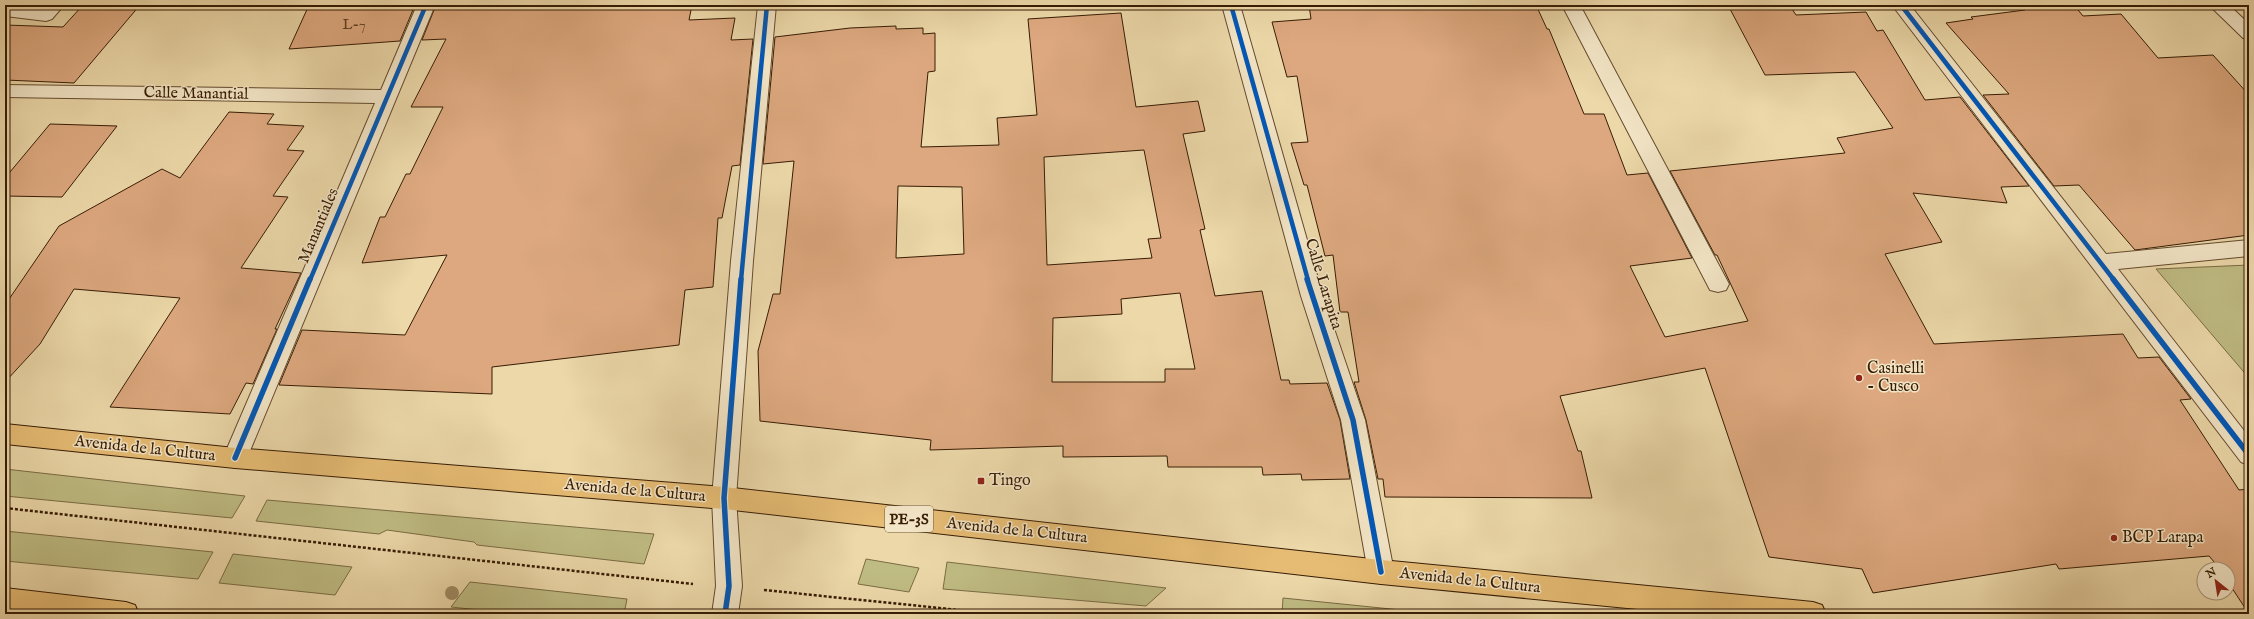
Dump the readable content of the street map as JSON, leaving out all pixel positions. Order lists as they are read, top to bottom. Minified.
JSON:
{"streets":{"highway":["Avenida de la Cultura","PE-3S"],"street":["Calle Manantial","Manantiales","Calle Larapita"]},"crossings":[["Calle Manantial","Manantiales"],["Manantiales","Avenida de la Cultura"],["Calle Larapita","Avenida de la Cultura"]],"places":{"other":["Casinelli - Cusco","BCP Larapa"],"transit":["Tingo"]},"house_numbers":["L-7"],"north":"top left"}
